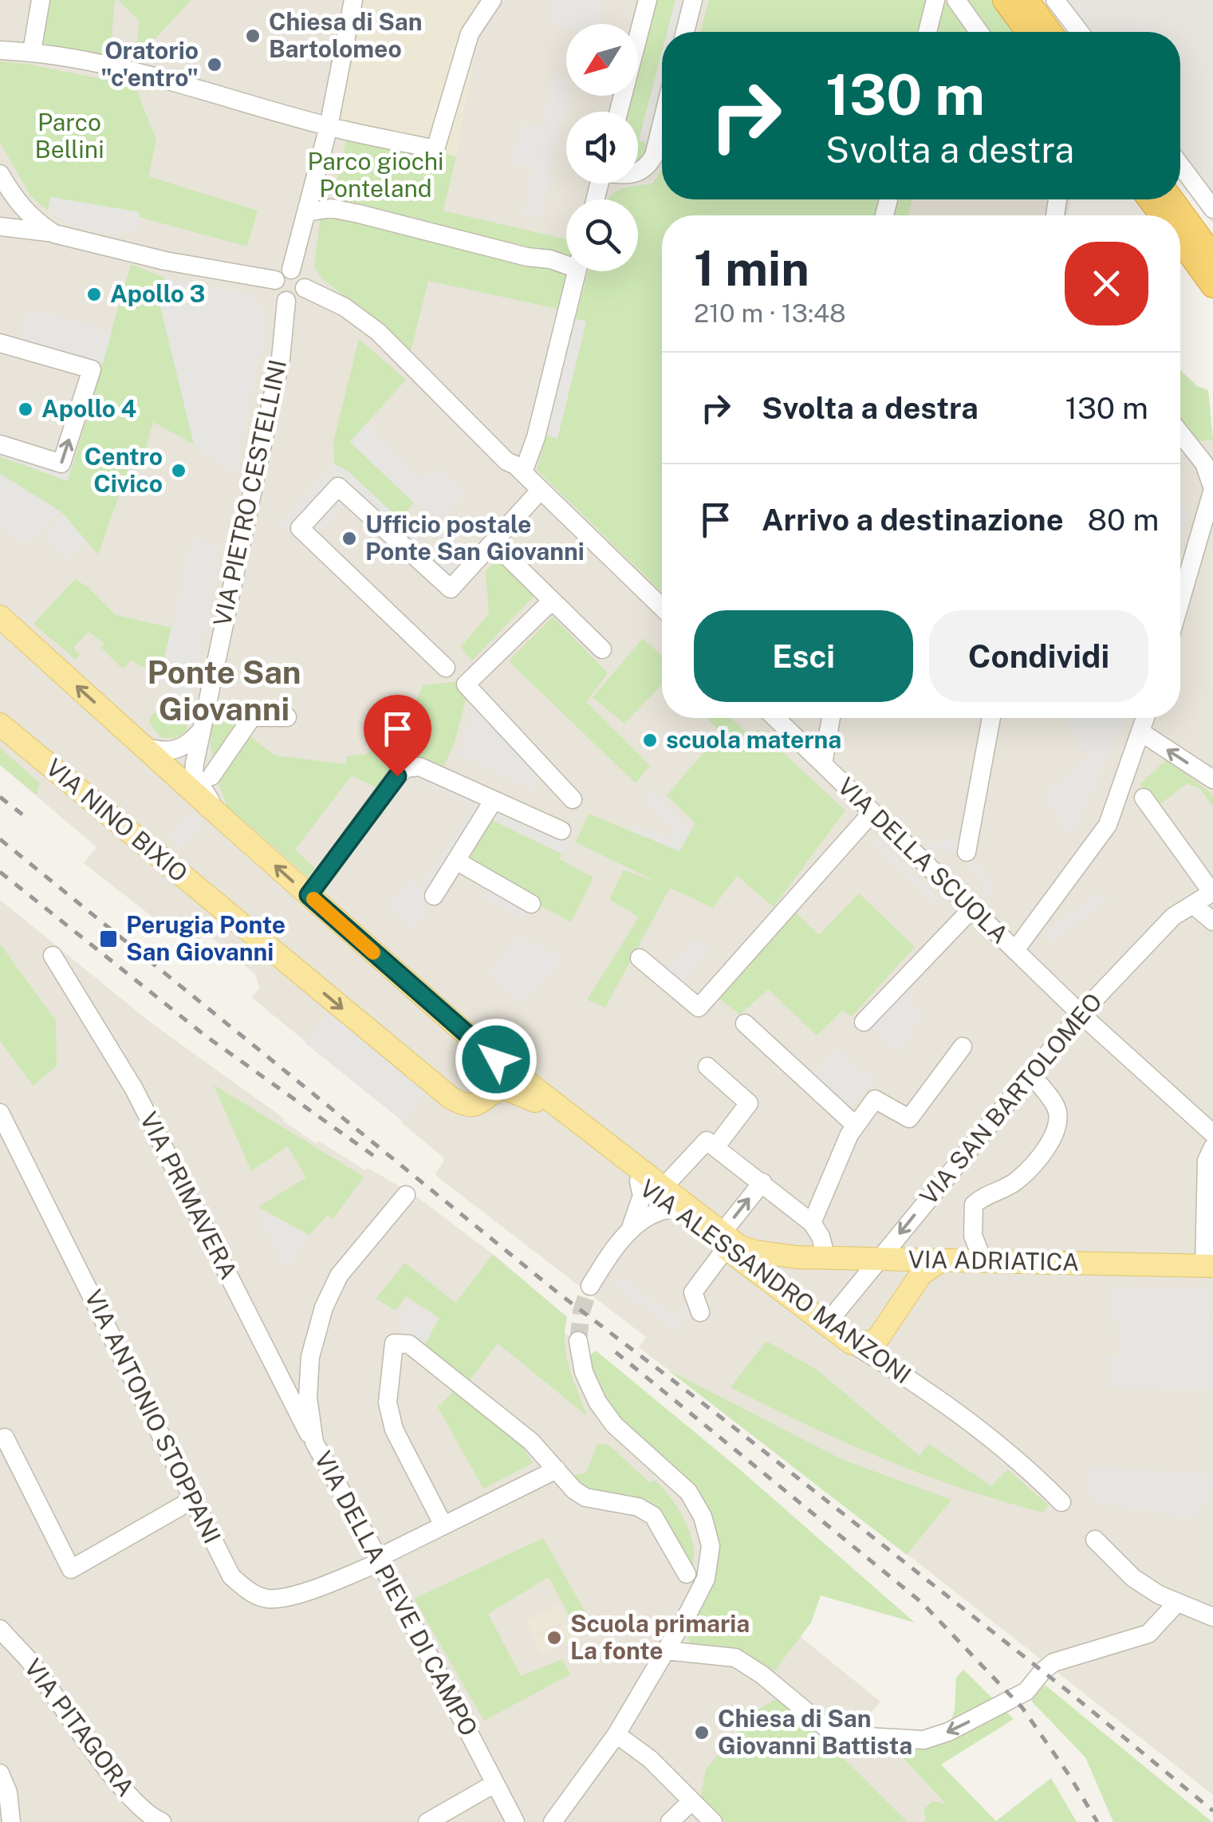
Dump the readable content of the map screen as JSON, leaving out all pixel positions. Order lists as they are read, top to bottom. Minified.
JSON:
{"streets":{"main road":["VIA NINO BIXIO","VIA ADRIATICA","VIA ALESSANDRO MANZONI"],"street":["VIA PIETRO CESTELLINI","VIA DELLA SCUOLA","VIA SAN BARTOLOMEO","VIA PRIMAVERA","VIA ANTONIO STOPPANI","VIA DELLA PIEVE DI CAMPO","VIA PITAGORA"]},"crossings":[["VIA PIETRO CESTELLINI","VIA ALESSANDRO MANZONI"],["VIA NINO BIXIO","VIA ALESSANDRO MANZONI"],["VIA DELLA SCUOLA","VIA SAN BARTOLOMEO"],["VIA SAN BARTOLOMEO","VIA ADRIATICA"],["VIA SAN BARTOLOMEO","VIA ALESSANDRO MANZONI"],["VIA PRIMAVERA","VIA DELLA PIEVE DI CAMPO"],["VIA ADRIATICA","VIA ALESSANDRO MANZONI"],["VIA ANTONIO STOPPANI","VIA DELLA PIEVE DI CAMPO"]],"one_way":["VIA NINO BIXIO"],"districts":["Ponte San Giovanni"],"parks":["Parco Bellini","Parco giochi Ponteland"],"places":{"other":["Chiesa di San Bartolomeo","Oratorio \"c'entro\"","Apollo 3","Apollo 4","Centro Civico","Ufficio postale Ponte San Giovanni","scuola materna","Scuola primaria La fonte","Chiesa di San Giovanni Battista"],"transit":["Perugia Ponte San Giovanni"]},"north":"bottom left","page":{"turn":["130 m","Svolta a destra"],"heading":["1 min","210 m · 13:48"],"list":[{"name":"Svolta a destra","value":"130 m"},{"name":"Arrivo a destinazione","value":"80 m"}],"buttons":["Esci","Condividi"]}}
